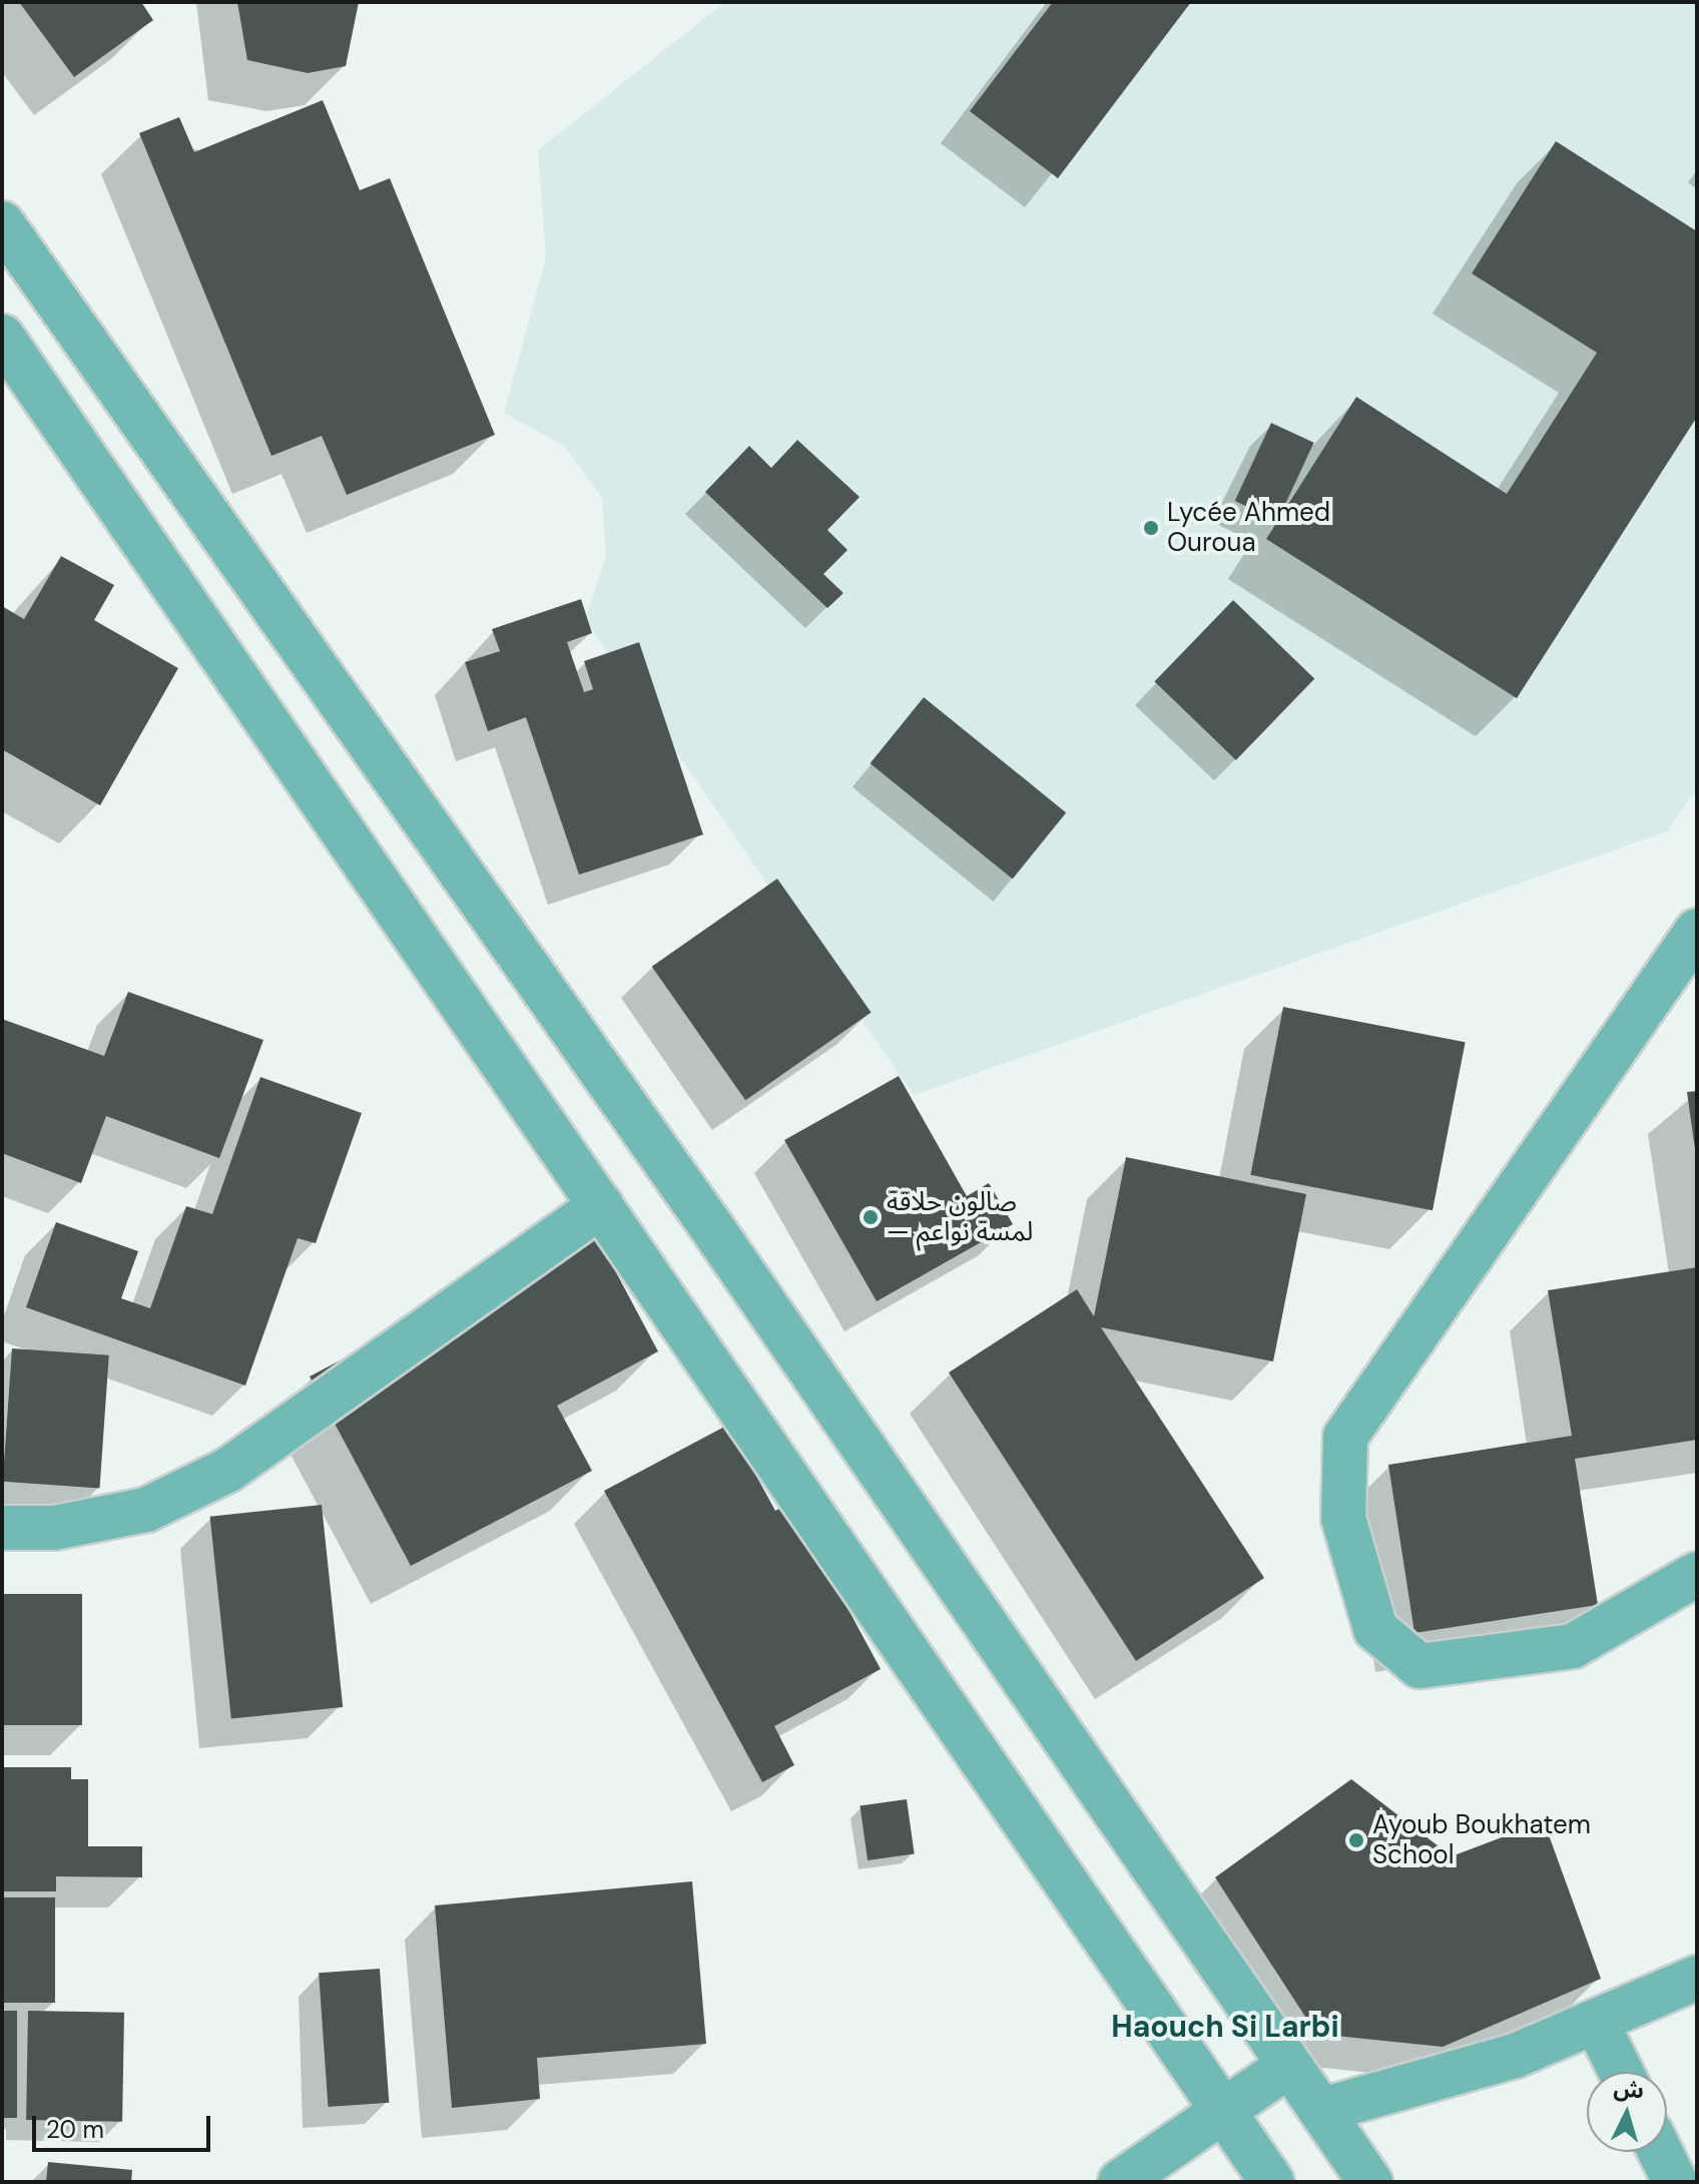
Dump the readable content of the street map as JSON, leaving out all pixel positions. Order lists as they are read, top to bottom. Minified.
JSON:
{"districts":["Haouch Si Larbi"],"places":["Lycée Ahmed Ouroua","صالون حلاقة — لمسة نواعم","Ayoub Boukhatem School"],"scale_bar":"20 m","north":"top"}
